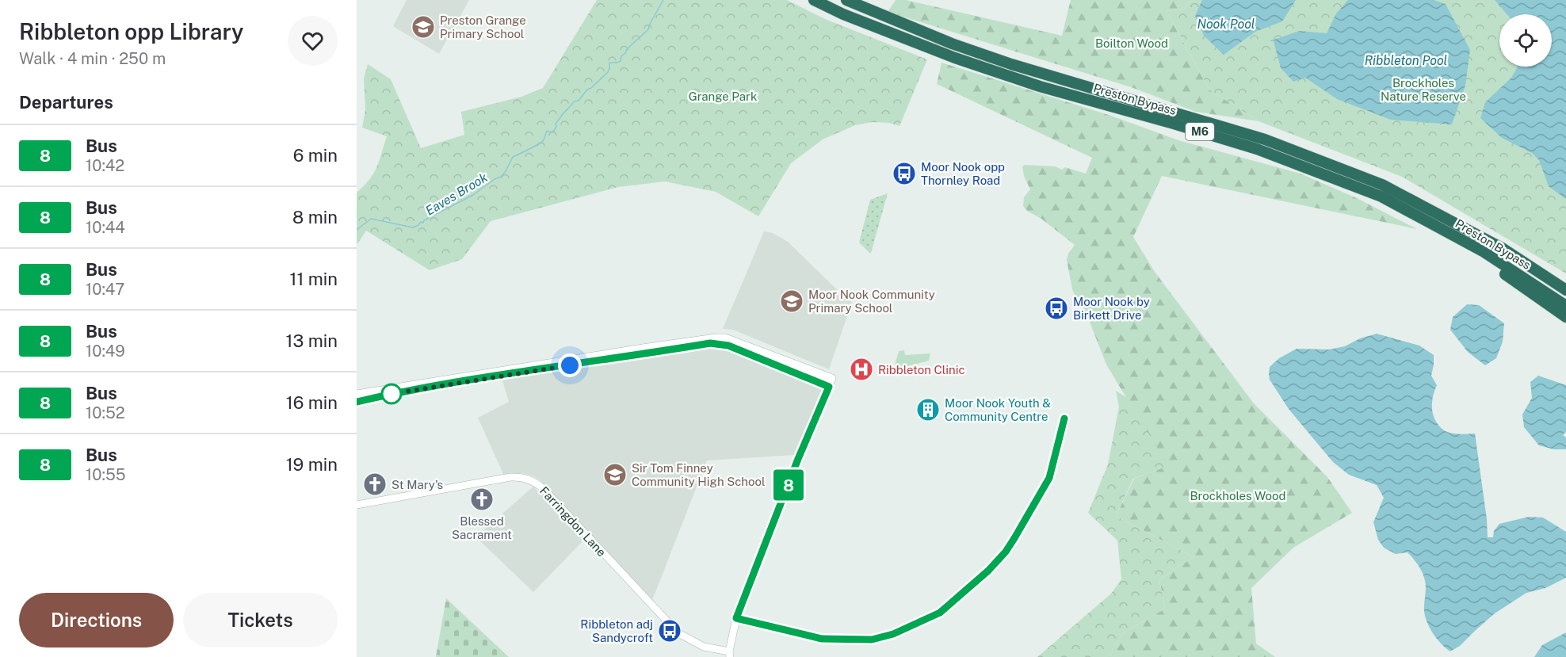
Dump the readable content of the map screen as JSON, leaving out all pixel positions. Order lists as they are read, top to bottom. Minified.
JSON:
{"streets":{"highway":["Preston Bypass","M6"],"street":["Farringdon Lane"]},"water":["Nook Pool","Ribbleton Pool","Eaves Brook"],"parks":["Boilton Wood","Brockholes Nature Reserve","Grange Park","Brockholes Wood"],"places":{"school or university":["Preston Grange Primary School","Moor Nook Community Primary School","Sir Tom Finney Community High School"],"bus stop":["Moor Nook opp Thornley Road","Moor Nook by Birkett Drive","Ribbleton adj Sandycroft"],"hospital":["Ribbleton Clinic"],"building":["Moor Nook Youth & Community Centre"],"church":["St Mary's","Blessed Sacrament"]},"lines":["bus line 8"],"page":{"heading":[["Ribbleton opp Library","Walk · 4 min · 250 m"],"Departures"],"on_map":"8","list":[{"mark":"8","name":"Bus","note":"10:42","value":"6 min"},{"mark":"8","name":"Bus","note":"10:44","value":"8 min"},{"mark":"8","name":"Bus","note":"10:47","value":"11 min"},{"mark":"8","name":"Bus","note":"10:49","value":"13 min"},{"mark":"8","name":"Bus","note":"10:52","value":"16 min"},{"mark":"8","name":"Bus","note":"10:55","value":"19 min"}],"buttons":["Directions","Tickets"]}}
